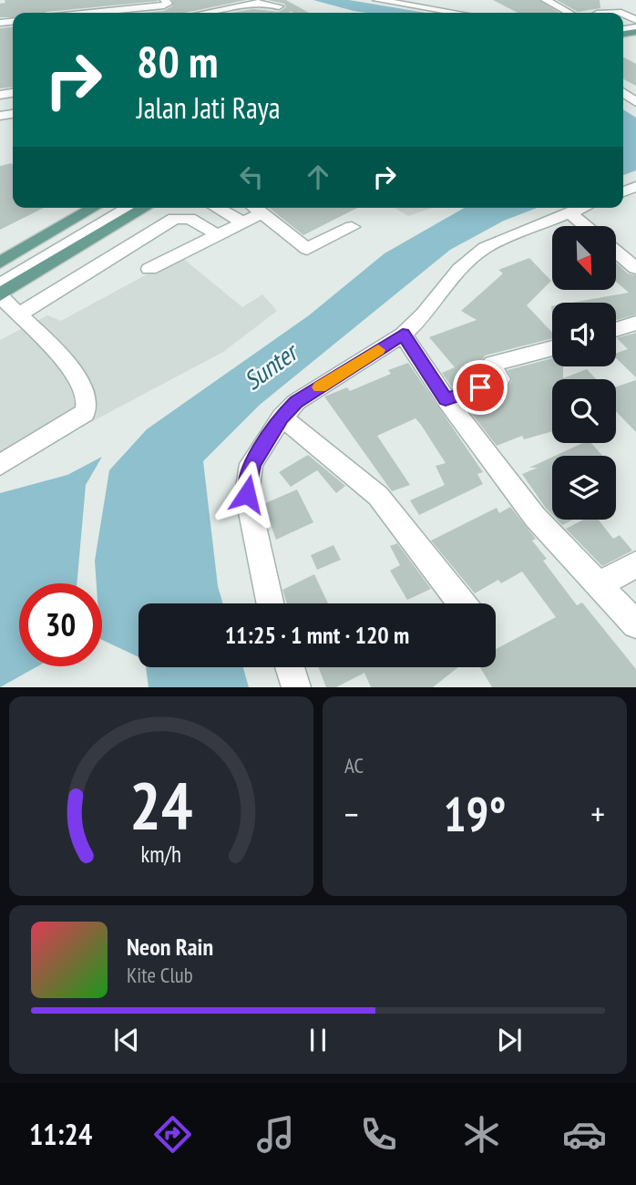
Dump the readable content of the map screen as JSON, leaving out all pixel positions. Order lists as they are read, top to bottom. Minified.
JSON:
{"water":["Sunter"],"north":"bottom right","page":{"turn":["80 m","Jalan Jati Raya"],"limit":"30","trip":"11:25 · 1 mnt · 120 m","tile":"AC","heat":["−","19°","+"],"song":["Neon Rain","Kite Club"],"tabs":"11:24","gauge":["24","km/h"]}}
